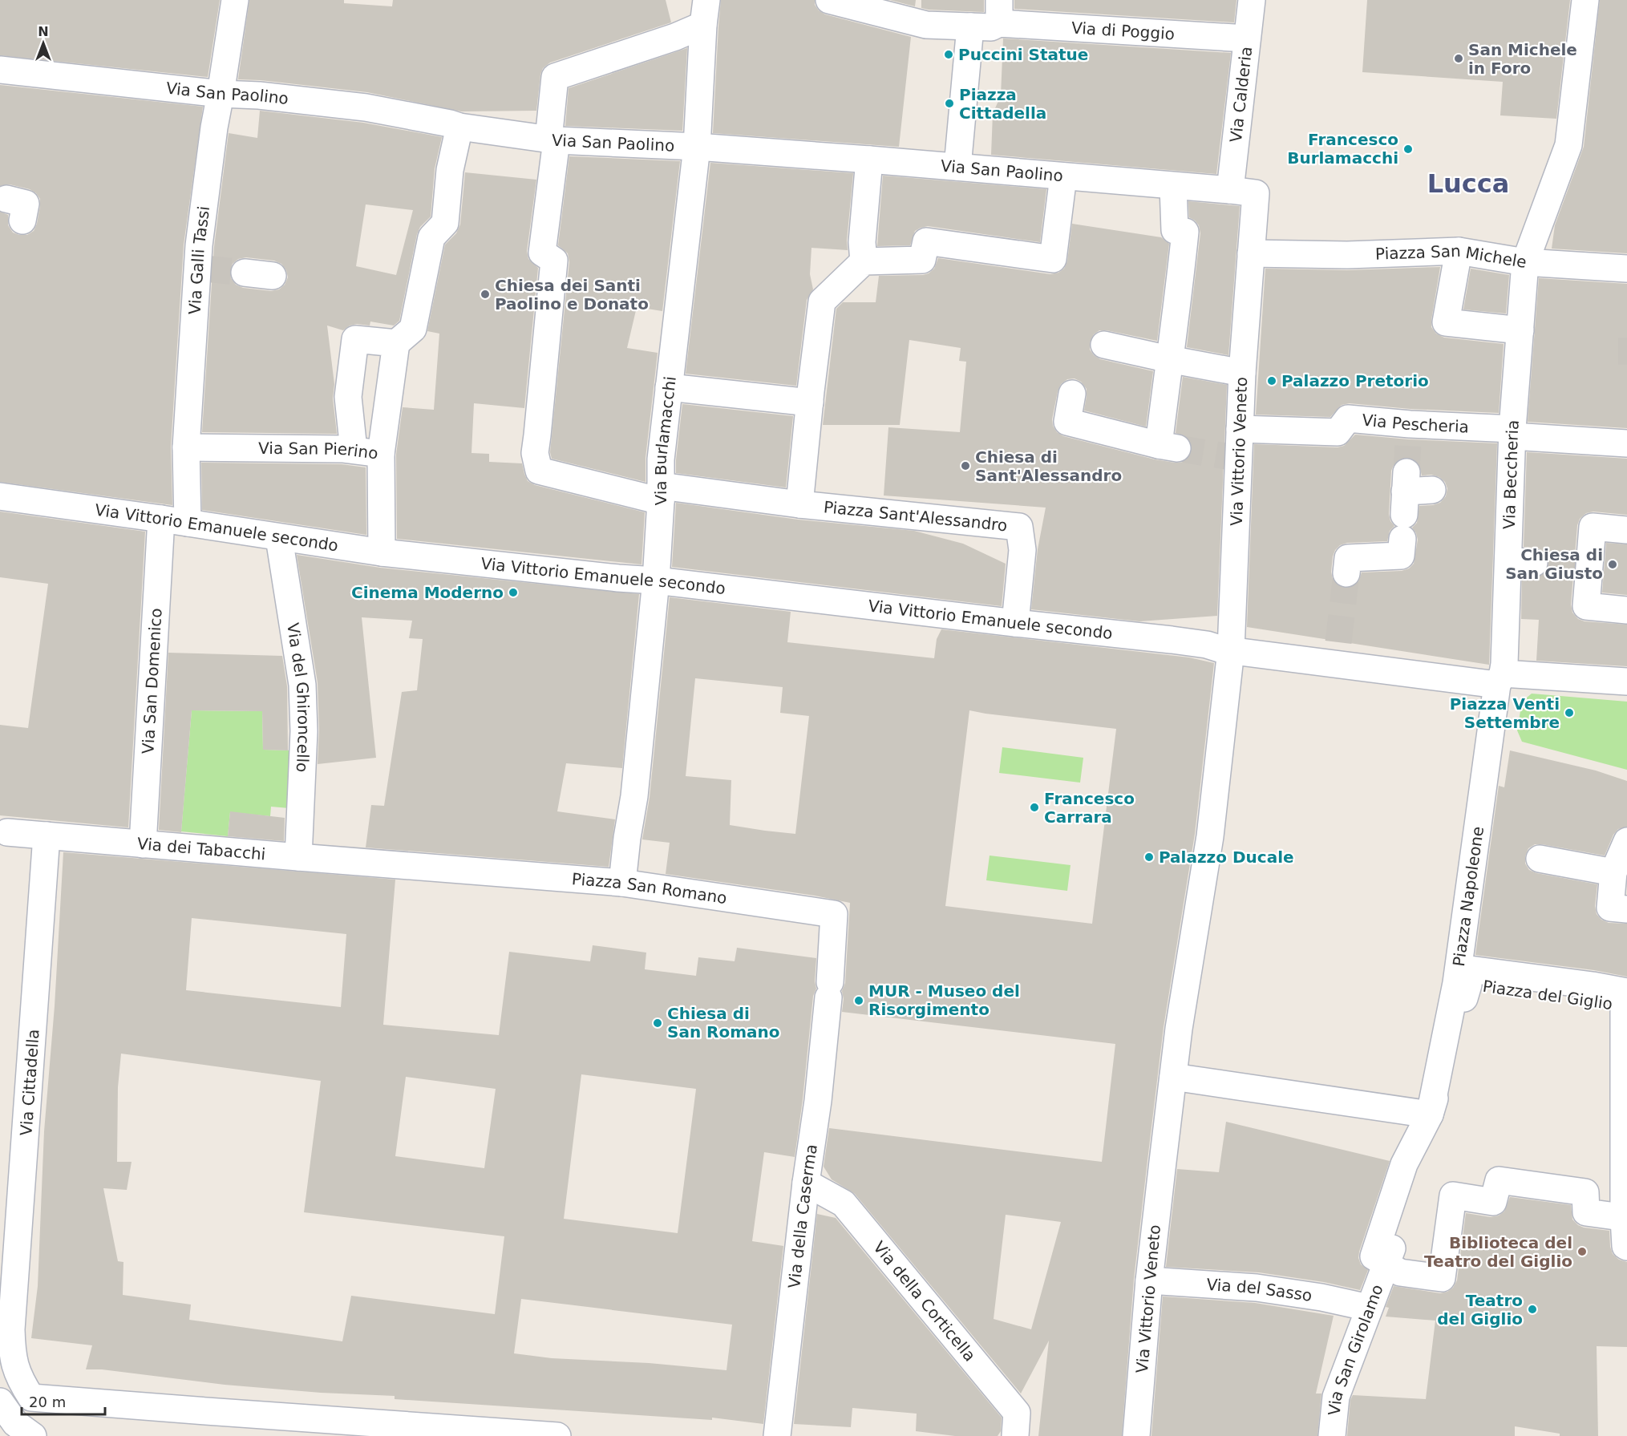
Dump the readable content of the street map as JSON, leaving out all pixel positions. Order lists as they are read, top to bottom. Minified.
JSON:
{"streets":{"street":["Via di Poggio","Via San Paolino","Via Calderia","Piazza San Michele","Via Galli Tassi","Via Pescheria","Via Burlamacchi","Via Vittorio Veneto","Via San Pierino","Via Beccheria","Piazza Sant'Alessandro","Via Vittorio Emanuele secondo","Via San Domenico","Via del Ghironcello","Via dei Tabacchi","Piazza San Romano","Piazza Napoleone","Piazza del Giglio","Via Cittadella","Via della Caserma","Via del Sasso","Via della Corticella","Via San Girolamo"]},"crossings":[["Via di Poggio","Via Calderia"],["Via San Paolino","Via Calderia"],["Via San Paolino","Via Galli Tassi"],["Via San Paolino","Via Burlamacchi"],["Via San Paolino","Via Vittorio Veneto"],["Via Calderia","Via Vittorio Veneto"],["Piazza San Michele","Via Vittorio Veneto"],["Piazza San Michele","Via Beccheria"],["Via Galli Tassi","Via San Pierino"],["Via Galli Tassi","Via Vittorio Emanuele secondo"],["Via Pescheria","Via Vittorio Veneto"],["Via Pescheria","Via Beccheria"],["Via Burlamacchi","Via Vittorio Emanuele secondo"],["Via Burlamacchi","Piazza San Romano"],["Via Vittorio Veneto","Via Vittorio Emanuele secondo"],["Via Vittorio Veneto","Via del Sasso"],["Via San Pierino","Via Vittorio Emanuele secondo"],["Via Beccheria","Piazza Napoleone"],["Piazza Sant'Alessandro","Via Vittorio Emanuele secondo"],["Via Vittorio Emanuele secondo","Via San Domenico"],["Via Vittorio Emanuele secondo","Via del Ghironcello"],["Via San Domenico","Via dei Tabacchi"],["Via del Ghironcello","Via dei Tabacchi"],["Via dei Tabacchi","Piazza San Romano"],["Via dei Tabacchi","Via Cittadella"],["Piazza San Romano","Via della Caserma"],["Piazza Napoleone","Piazza del Giglio"],["Piazza del Giglio","Via San Girolamo"],["Via della Caserma","Via della Corticella"],["Via del Sasso","Via San Girolamo"]],"districts":["Lucca"],"places":["Puccini Statue","San Michele in Foro","Piazza Cittadella","Francesco Burlamacchi","Chiesa dei Santi Paolino e Donato","Palazzo Pretorio","Chiesa di Sant'Alessandro","Chiesa di San Giusto","Cinema Moderno","Piazza Venti Settembre","Francesco Carrara","Palazzo Ducale","MUR - Museo del Risorgimento","Chiesa di San Romano","Biblioteca del Teatro del Giglio","Teatro del Giglio"],"scale_bar":"20 m","north":"top"}
